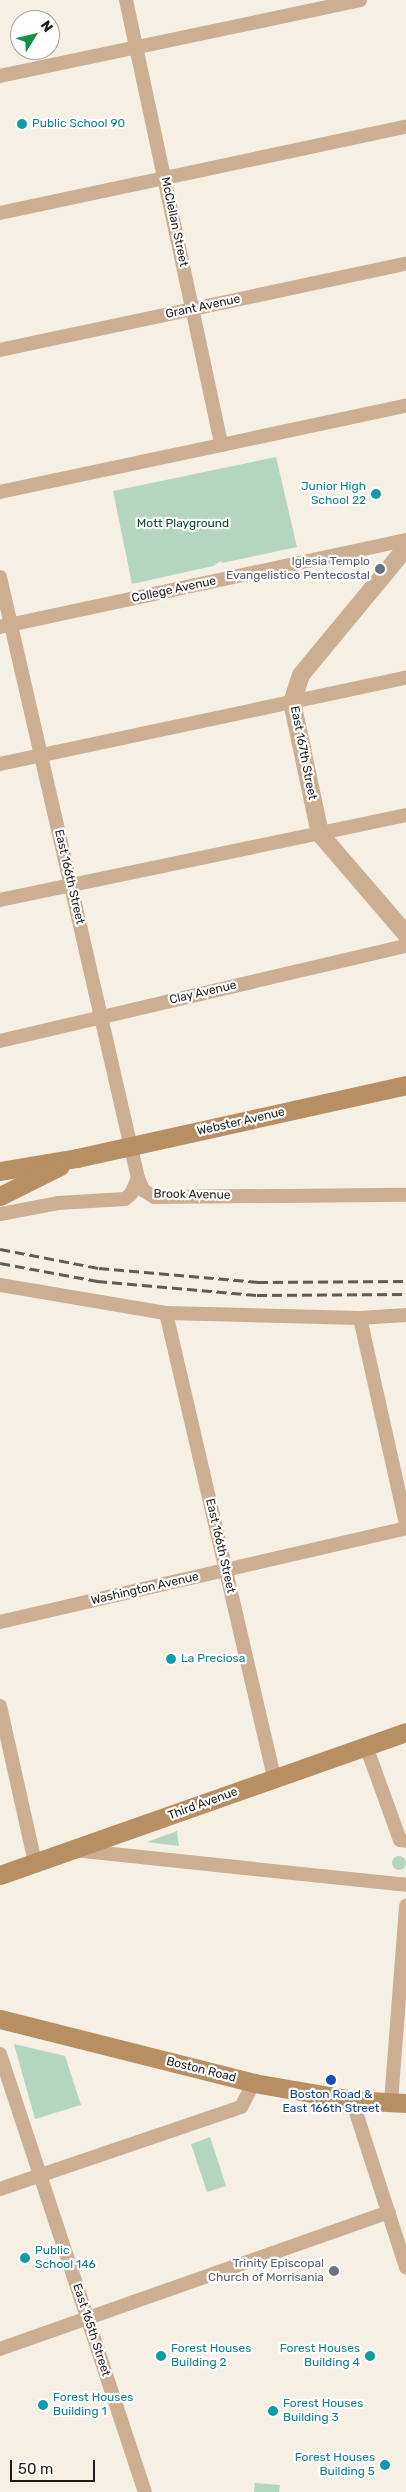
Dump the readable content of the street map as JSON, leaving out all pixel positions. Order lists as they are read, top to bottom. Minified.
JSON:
{"streets":{"main road":["Webster Avenue","Third Avenue","Boston Road"],"street":["McClellan Street","Grant Avenue","College Avenue","East 167th Street","East 166th Street","Clay Avenue","Brook Avenue","Washington Avenue","East 165th Street"]},"crossings":[["McClellan Street","Grant Avenue"],["College Avenue","East 166th Street"],["East 166th Street","Clay Avenue"],["East 166th Street","Webster Avenue"],["East 166th Street","Brook Avenue"],["East 166th Street","Washington Avenue"],["East 166th Street","Third Avenue"]],"parks":["Mott Playground"],"places":["Public School 90","Junior High School 22","Iglesia Templo Evangelistico Pentecostal","La Preciosa","Boston Road & East 166th Street","Public School 146","Trinity Episcopal Church of Morrisania","Forest Houses Building 2","Forest Houses Building 4","Forest Houses Building 1","Forest Houses Building 3","Forest Houses Building 5"],"scale_bar":"50 m","north":"top right"}
